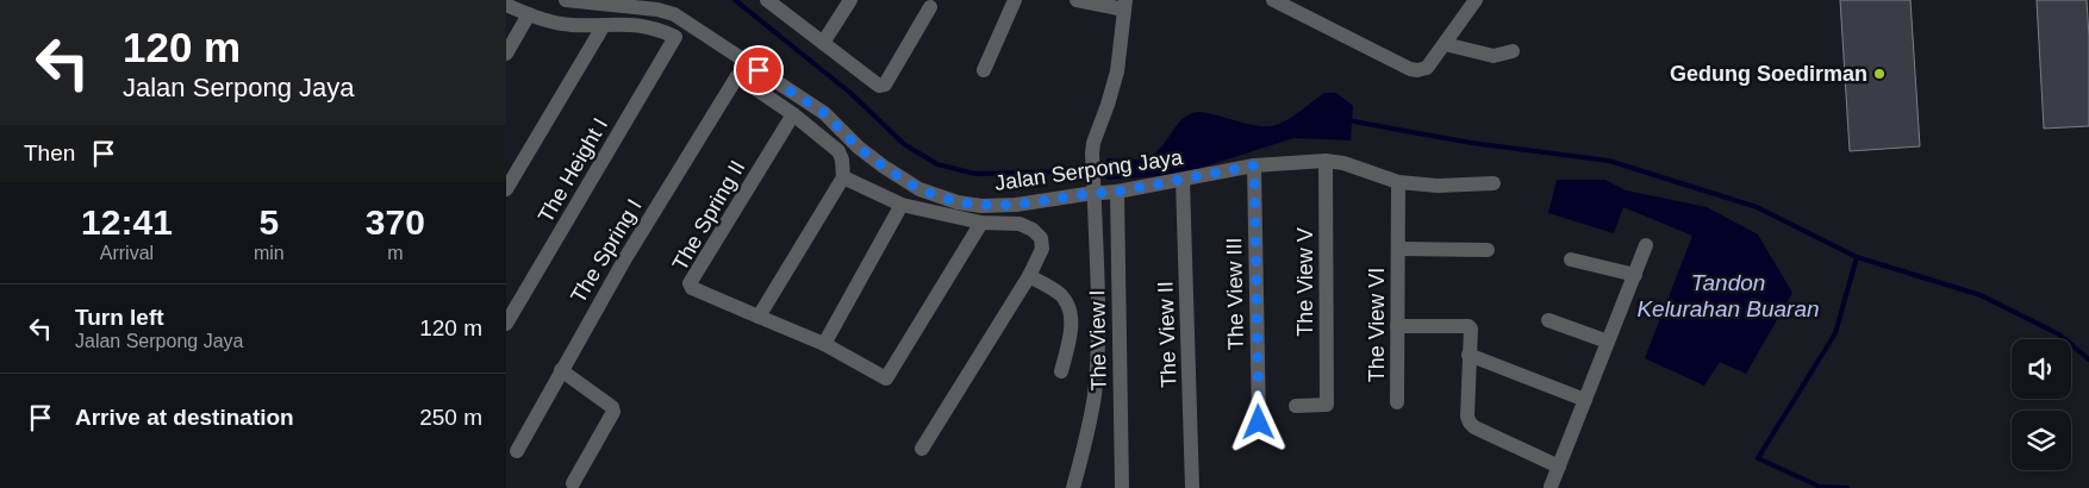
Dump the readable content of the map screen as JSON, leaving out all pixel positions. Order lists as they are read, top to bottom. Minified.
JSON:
{"streets":{"street":["The Height I","Jalan Serpong Jaya","The Spring II","The Spring I","The View V","The View III","The View VI","The View II","The View I"]},"crossings":[["Jalan Serpong Jaya","The View V"],["Jalan Serpong Jaya","The View III"],["Jalan Serpong Jaya","The View VI"],["Jalan Serpong Jaya","The View II"],["Jalan Serpong Jaya","The View I"],["The Spring II","The Spring I"]],"water":["Tandon Kelurahan Buaran"],"places":["Gedung Soedirman"],"page":{"turn":["120 m","Jalan Serpong Jaya"],"then":"Then","eta":["12:41","Arrival","5","min","370","m"],"list":[{"name":"Turn left","note":"Jalan Serpong Jaya","value":"120 m"},{"name":"Arrive at destination","value":"250 m"}]}}
